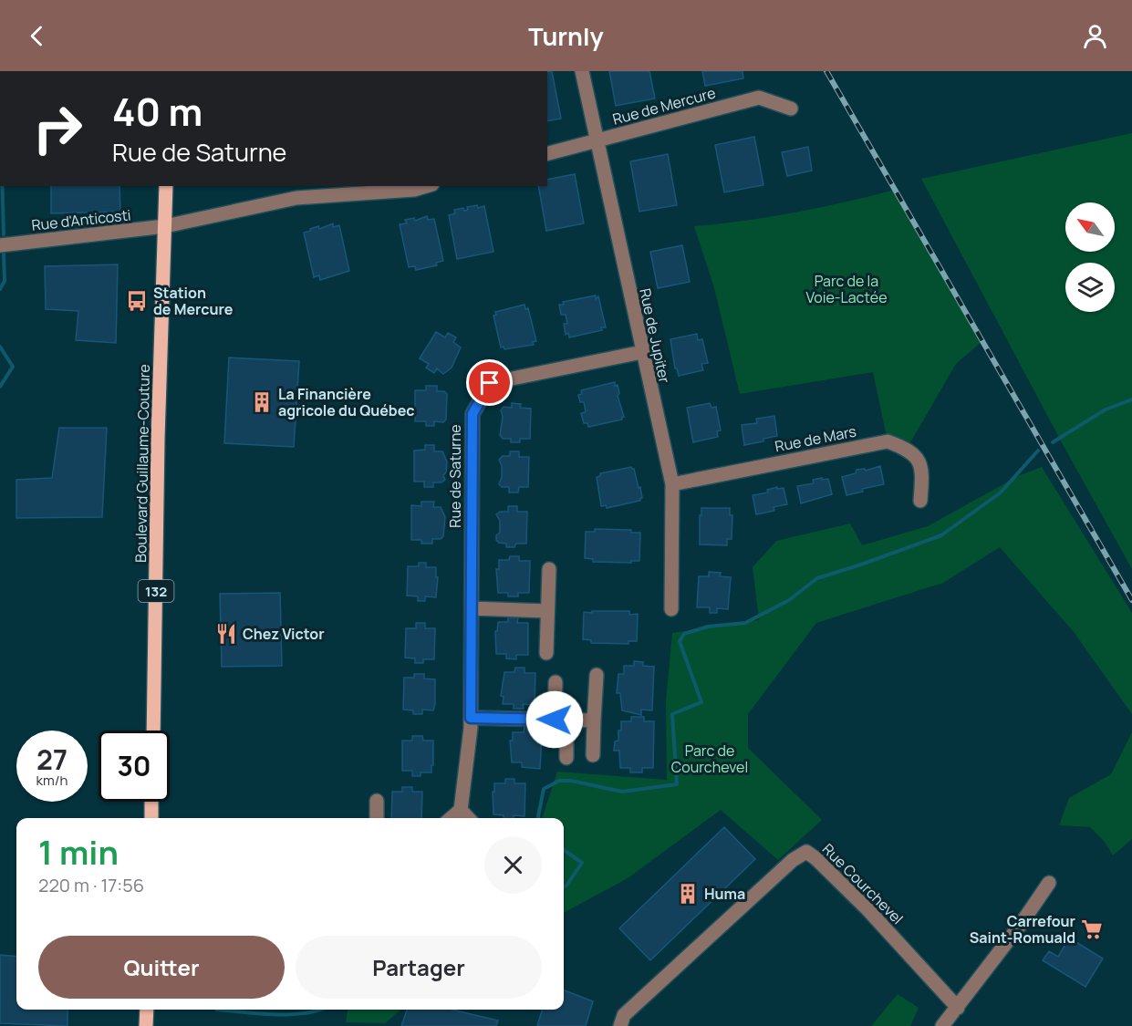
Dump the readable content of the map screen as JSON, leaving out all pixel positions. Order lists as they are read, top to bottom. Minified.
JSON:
{"streets":{"main road":["Boulevard Guillaume-Couture","132"],"street":["Rue de Mercure","Rue d'Anticosti","Rue de Jupiter","Rue de Mars","Rue de Saturne","Rue Courchevel"]},"crossings":[["Rue de Mercure","Rue de Jupiter"],["Rue d'Anticosti","Boulevard Guillaume-Couture"],["Rue de Jupiter","Rue de Mars"],["Rue de Jupiter","Rue de Saturne"]],"parks":["Parc de la Voie-Lactée","Parc de Courchevel"],"places":{"bus stop":["Station de Mercure"],"building":["La Financière agricole du Québec","Huma"],"restaurant":["Chez Victor"],"supermarket":["Carrefour Saint-Romuald"]},"north":"top left","page":{"header":"Turnly","turn":["40 m","Rue de Saturne"],"speed":"27 km/h","limit":"30","heading":["1 min","220 m · 17:56"],"buttons":["Quitter","Partager"]}}
